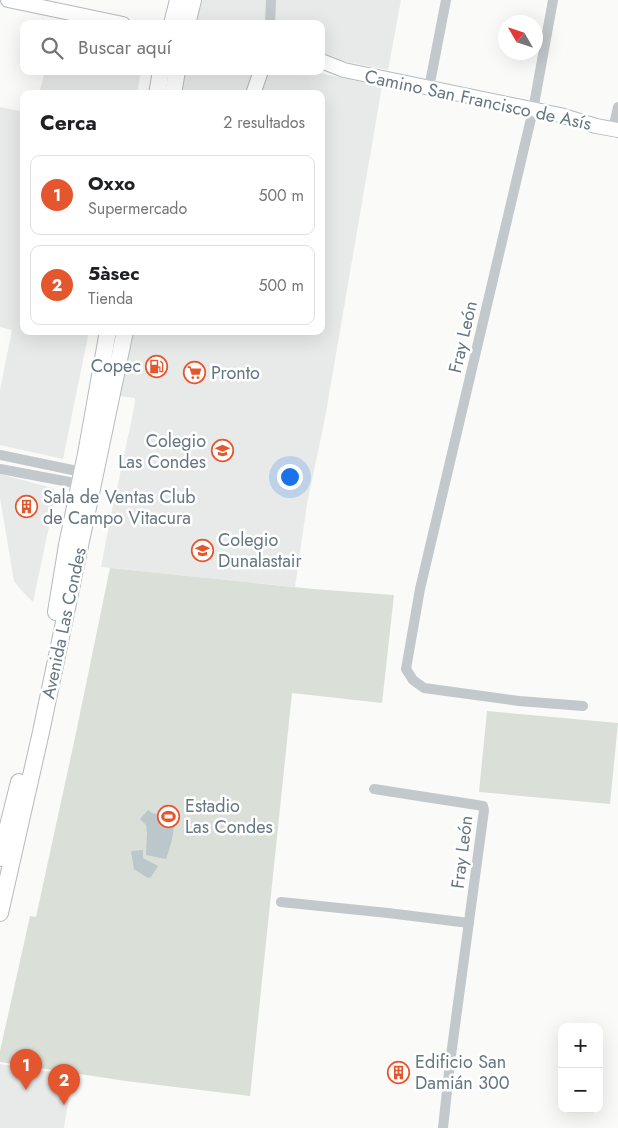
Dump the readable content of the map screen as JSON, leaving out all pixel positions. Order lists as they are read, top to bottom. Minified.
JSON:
{"streets":{"main road":["Camino San Francisco de Asís","Avenida Las Condes"],"street":["Fray León"]},"crossings":[["Camino San Francisco de Asís","Fray León"]],"places":{"fuel station":["Copec"],"supermarket":["Pronto"],"school or university":["Colegio Las Condes","Colegio Dunalastair"],"building":["Sala de Ventas Club de Campo Vitacura","Edificio San Damián 300"],"sports":["Estadio Las Condes"]},"north":"top left","page":{"search":"Buscar aquí","heading":["Cerca","2 resultados"],"list":[{"mark":"1","name":"Oxxo","note":"Supermercado","value":"500 m"},{"mark":"2","name":"5àsec","note":"Tienda","value":"500 m"}],"map_buttons":["+","−"],"pins":["1","2"]}}
